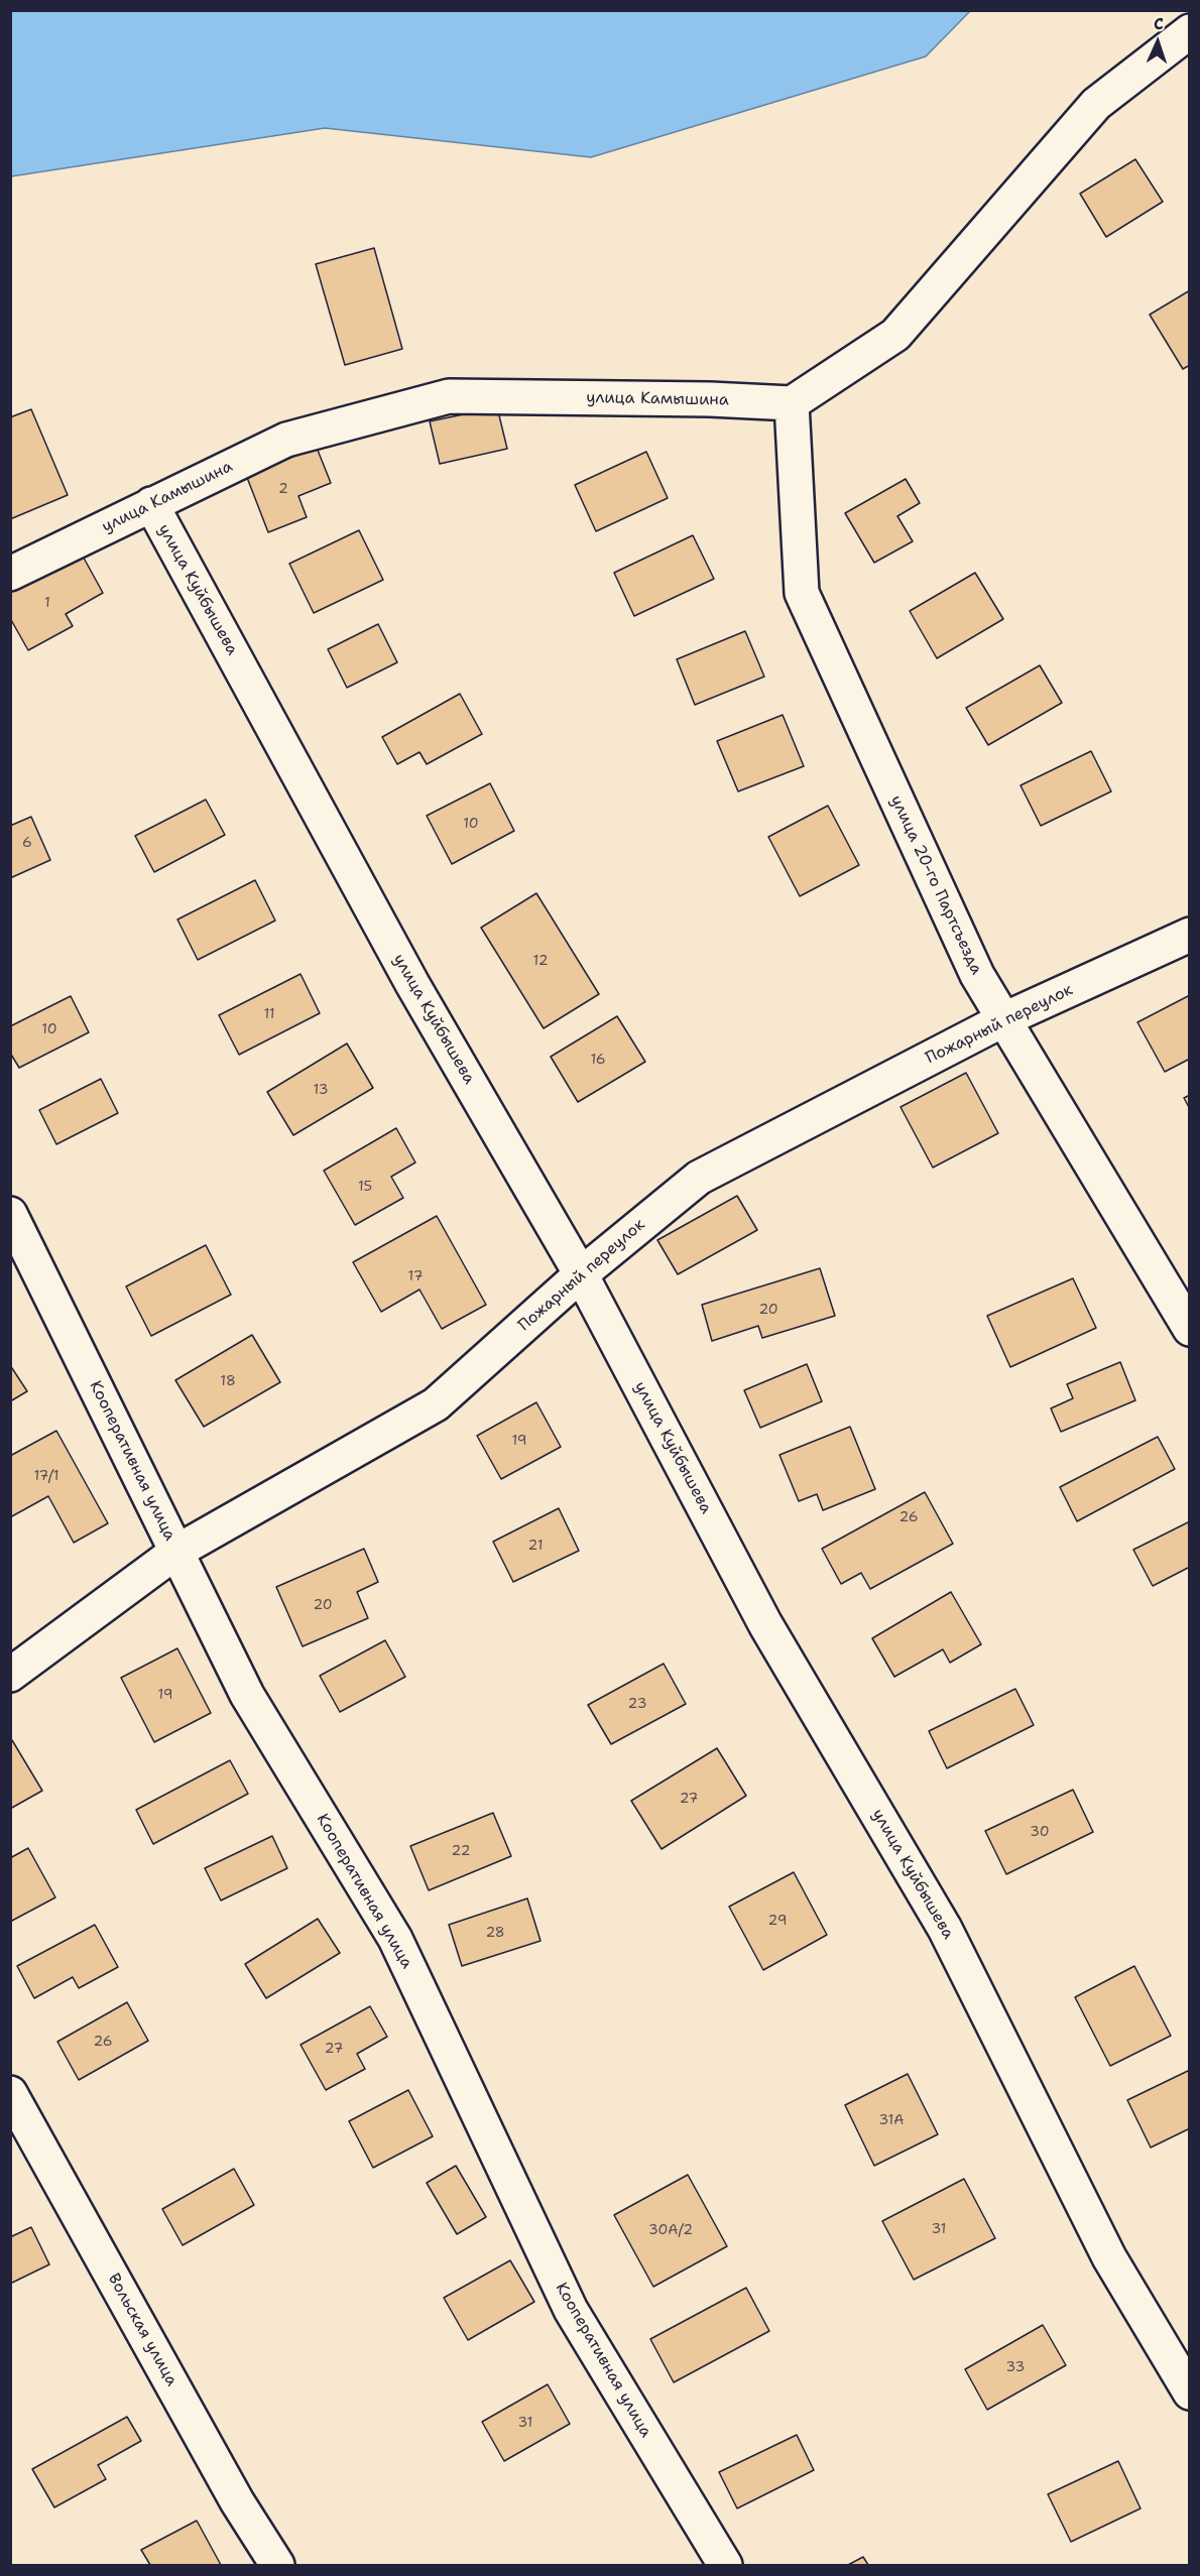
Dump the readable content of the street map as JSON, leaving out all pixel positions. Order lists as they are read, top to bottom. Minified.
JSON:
{"streets":{"street":["улица Камышина","улица Куйбышева","улица 20-го Партсъезда","Пожарный переулок","Кооперативная улица","Вольская улица"]},"crossings":[["улица Камышина","улица Куйбышева"],["улица Камышина","улица 20-го Партсъезда"],["улица Куйбышева","Пожарный переулок"],["улица 20-го Партсъезда","Пожарный переулок"],["Пожарный переулок","Кооперативная улица"]],"house_numbers":["2","1","10","6","12","11","10","16","13","15","17","20","18","19","17/1","26","21","20","19","23","27","30","22","29","28","26","27","31А","31","30А/2","33","31"],"north":"top"}
